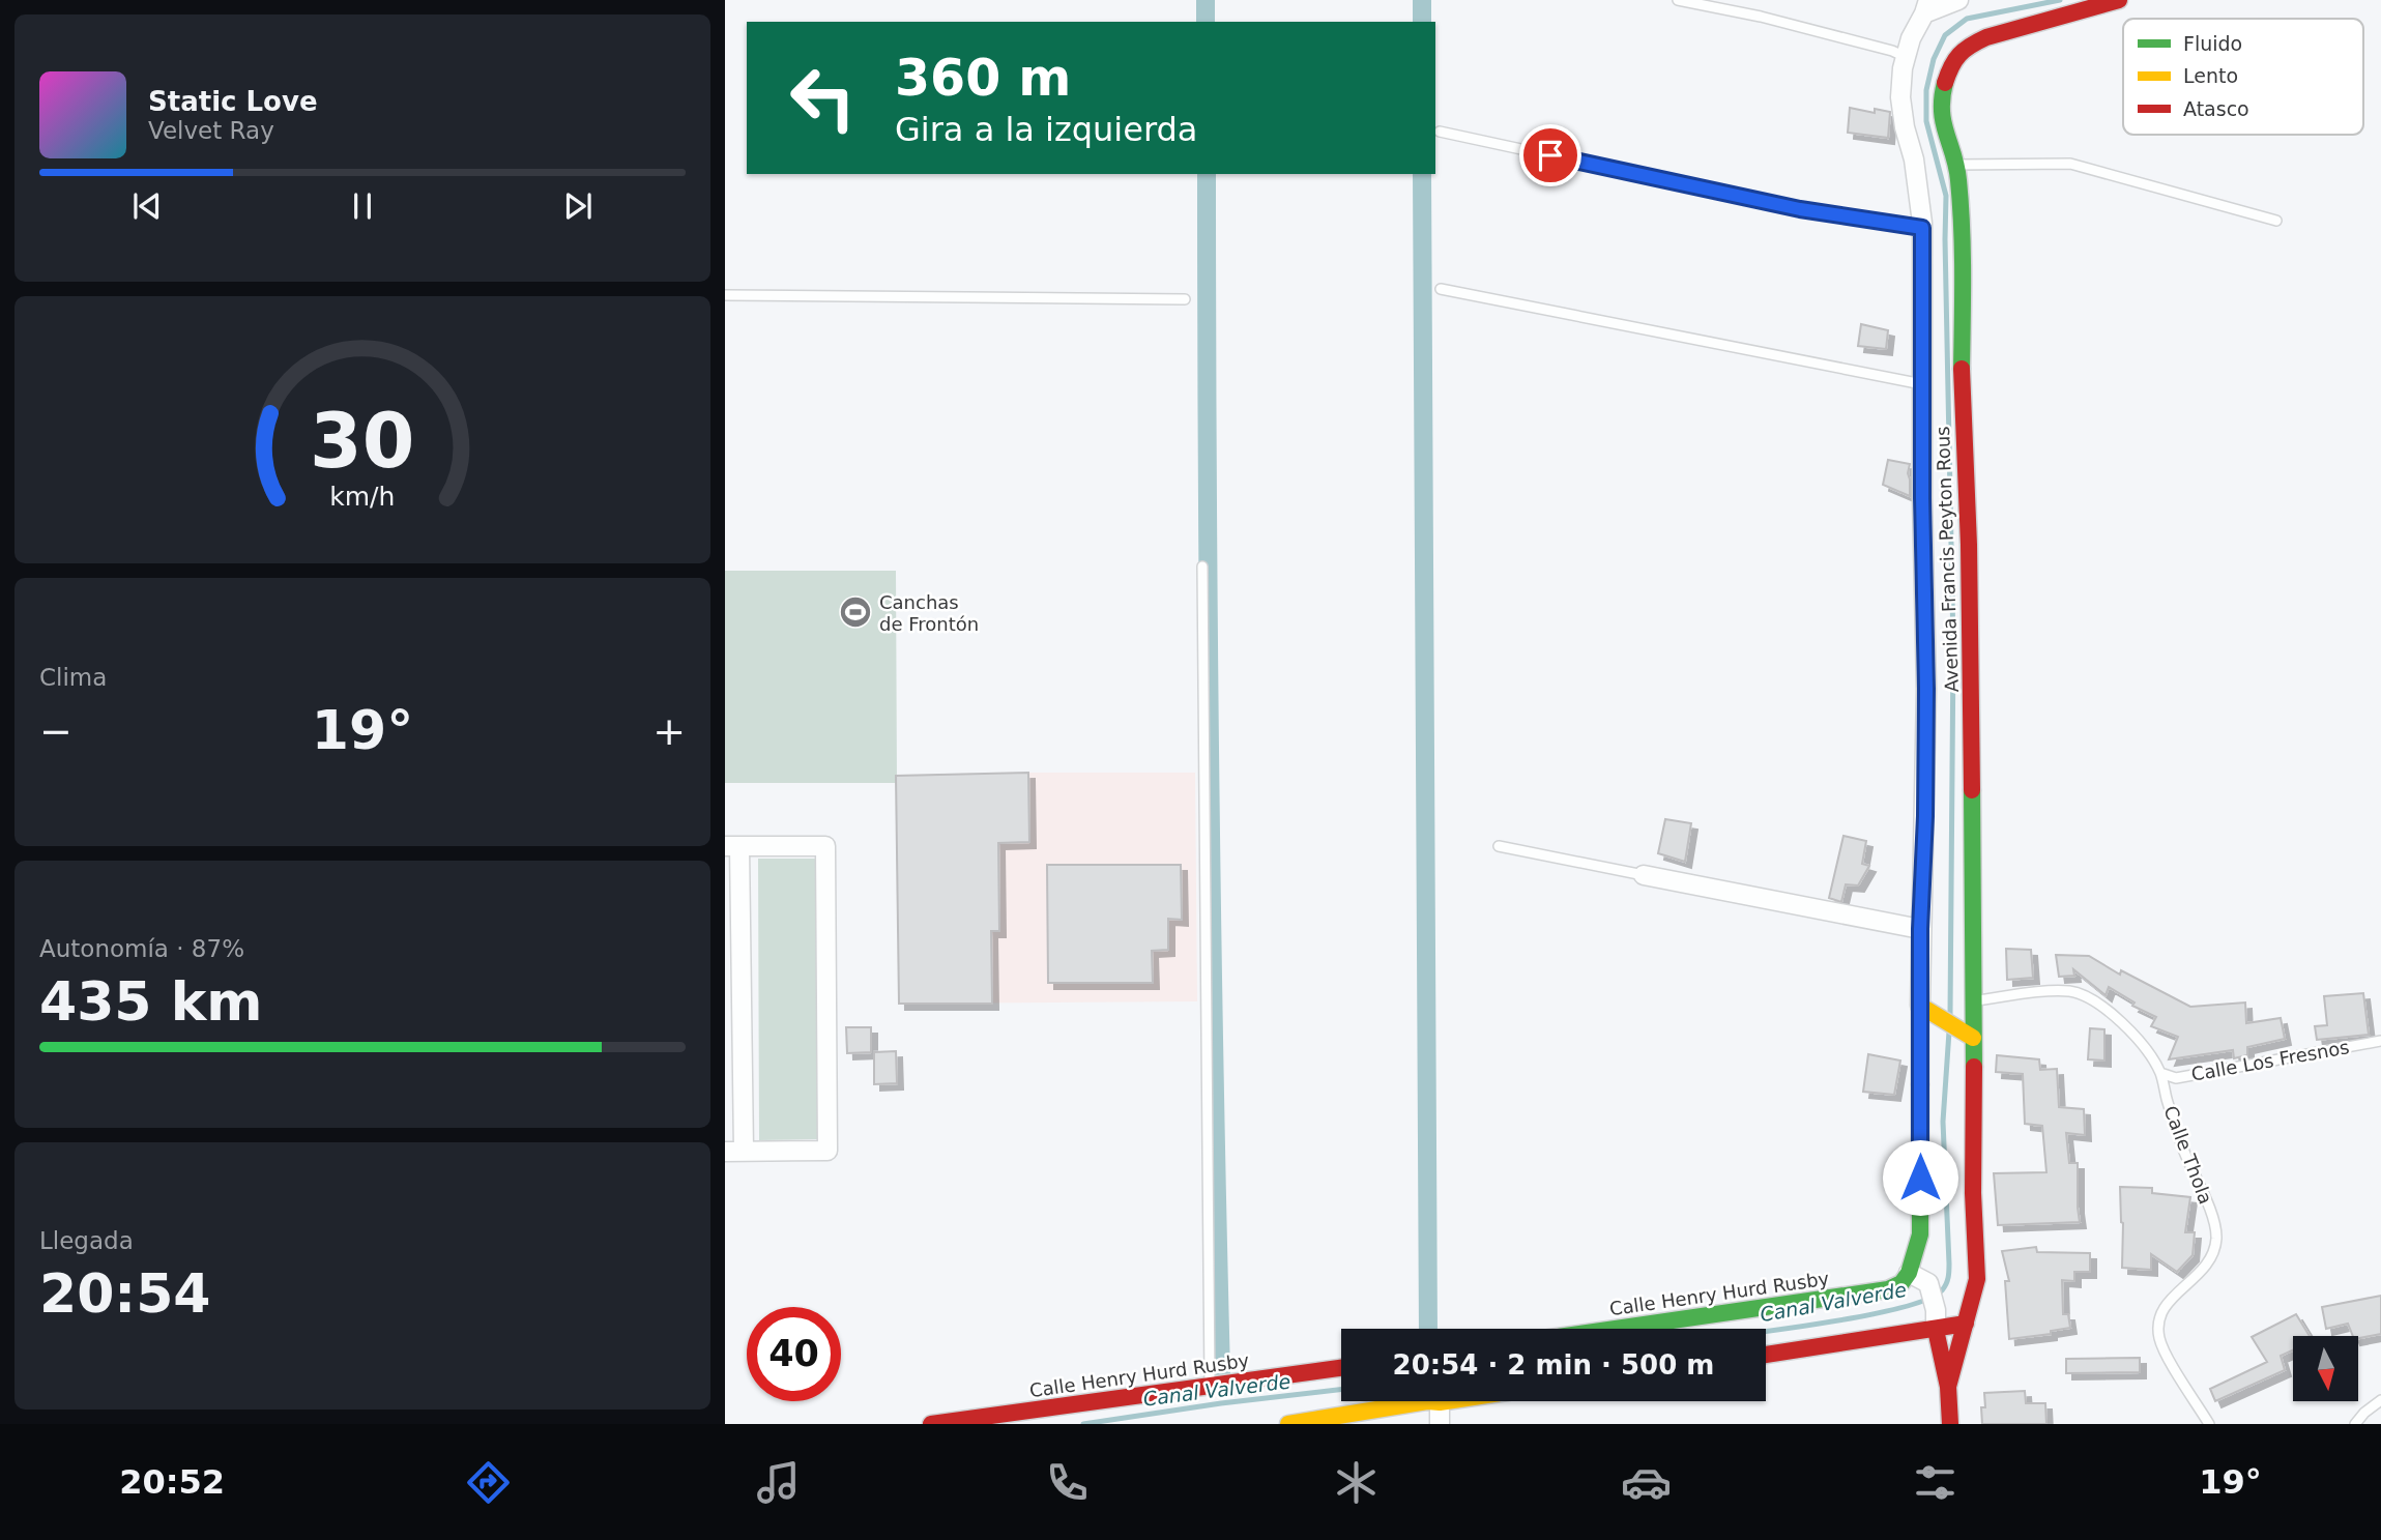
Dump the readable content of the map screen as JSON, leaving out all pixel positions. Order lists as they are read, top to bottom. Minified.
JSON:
{"streets":{"street":["Avenida Francis Peyton Rous","Calle Henry Hurd Rusby"],"lane":["Calle Los Fresnos","Calle Thola"]},"crossings":[["Avenida Francis Peyton Rous","Calle Thola"],["Calle Los Fresnos","Calle Thola"]],"water":["Canal Valverde"],"places":{"sports":["Canchas de Frontón"]},"legend":["Fluido","Lento","Atasco"],"north":"bottom","page":{"turn":["360 m","Gira a la izquierda"],"song":["Static Love","Velvet Ray"],"tile":["Clima",["Autonomía · 87%","435 km"],["Llegada","20:54"]],"heat":["−","19°","+"],"limit":"40","trip":"20:54 · 2 min · 500 m","tabs":["20:52","19°"],"gauge":["30","km/h"]}}
